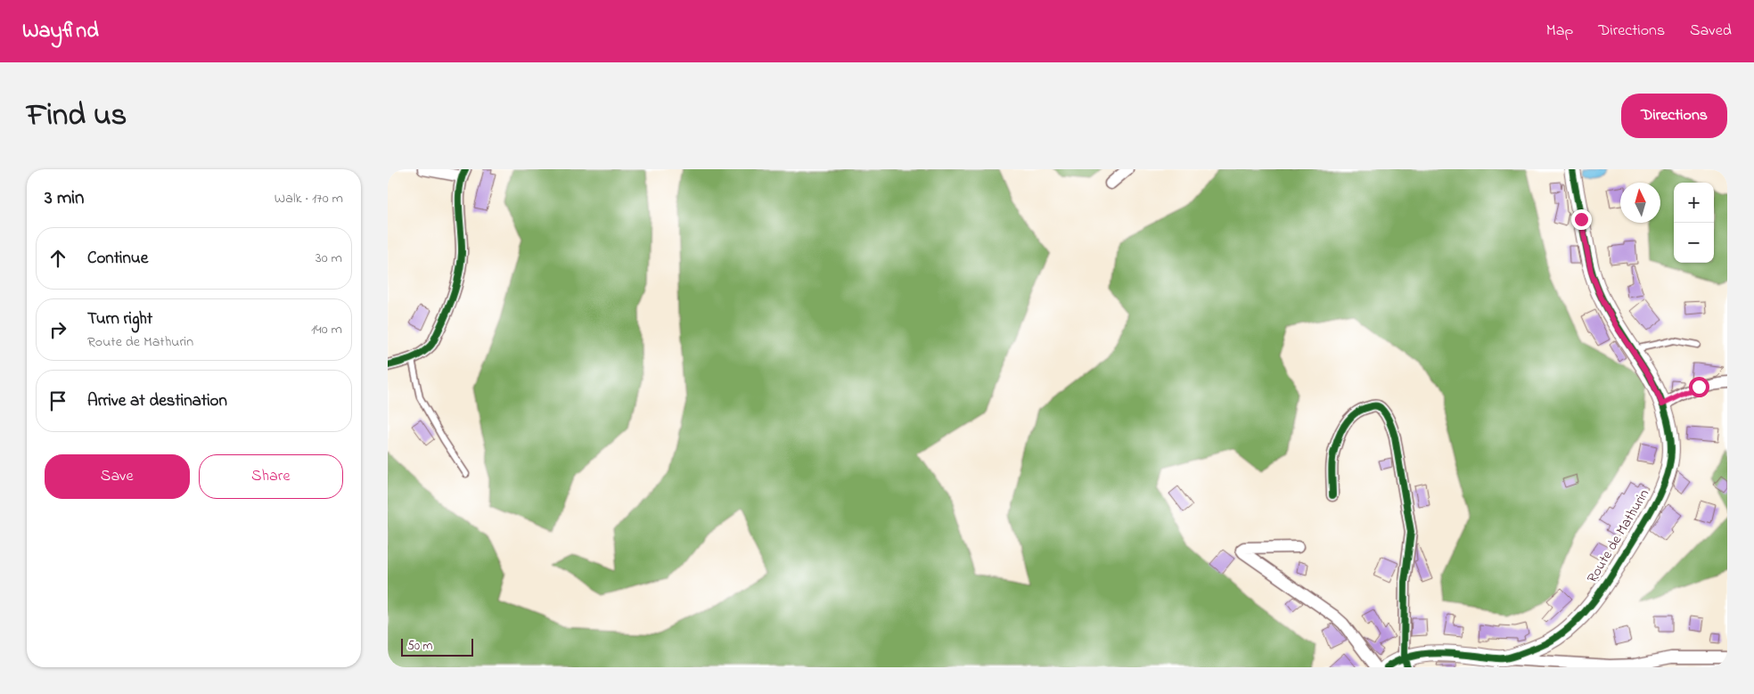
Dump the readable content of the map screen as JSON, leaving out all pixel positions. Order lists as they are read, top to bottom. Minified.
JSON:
{"streets":{"street":["Route de Mathurin"]},"scale_bar":"50 m","north":"top","page":{"header":"Wayfind","nav":["Map","Directions","Saved"],"title":"Find us","buttons":["Directions",["Save","Share"]],"heading":["3 min","Walk · 170 m"],"map_buttons":["+","−"],"list":[["Continue","30 m"],["Turn right","Route de Mathurin","140 m"],"Arrive at destination"],"scale":"50 m"}}
